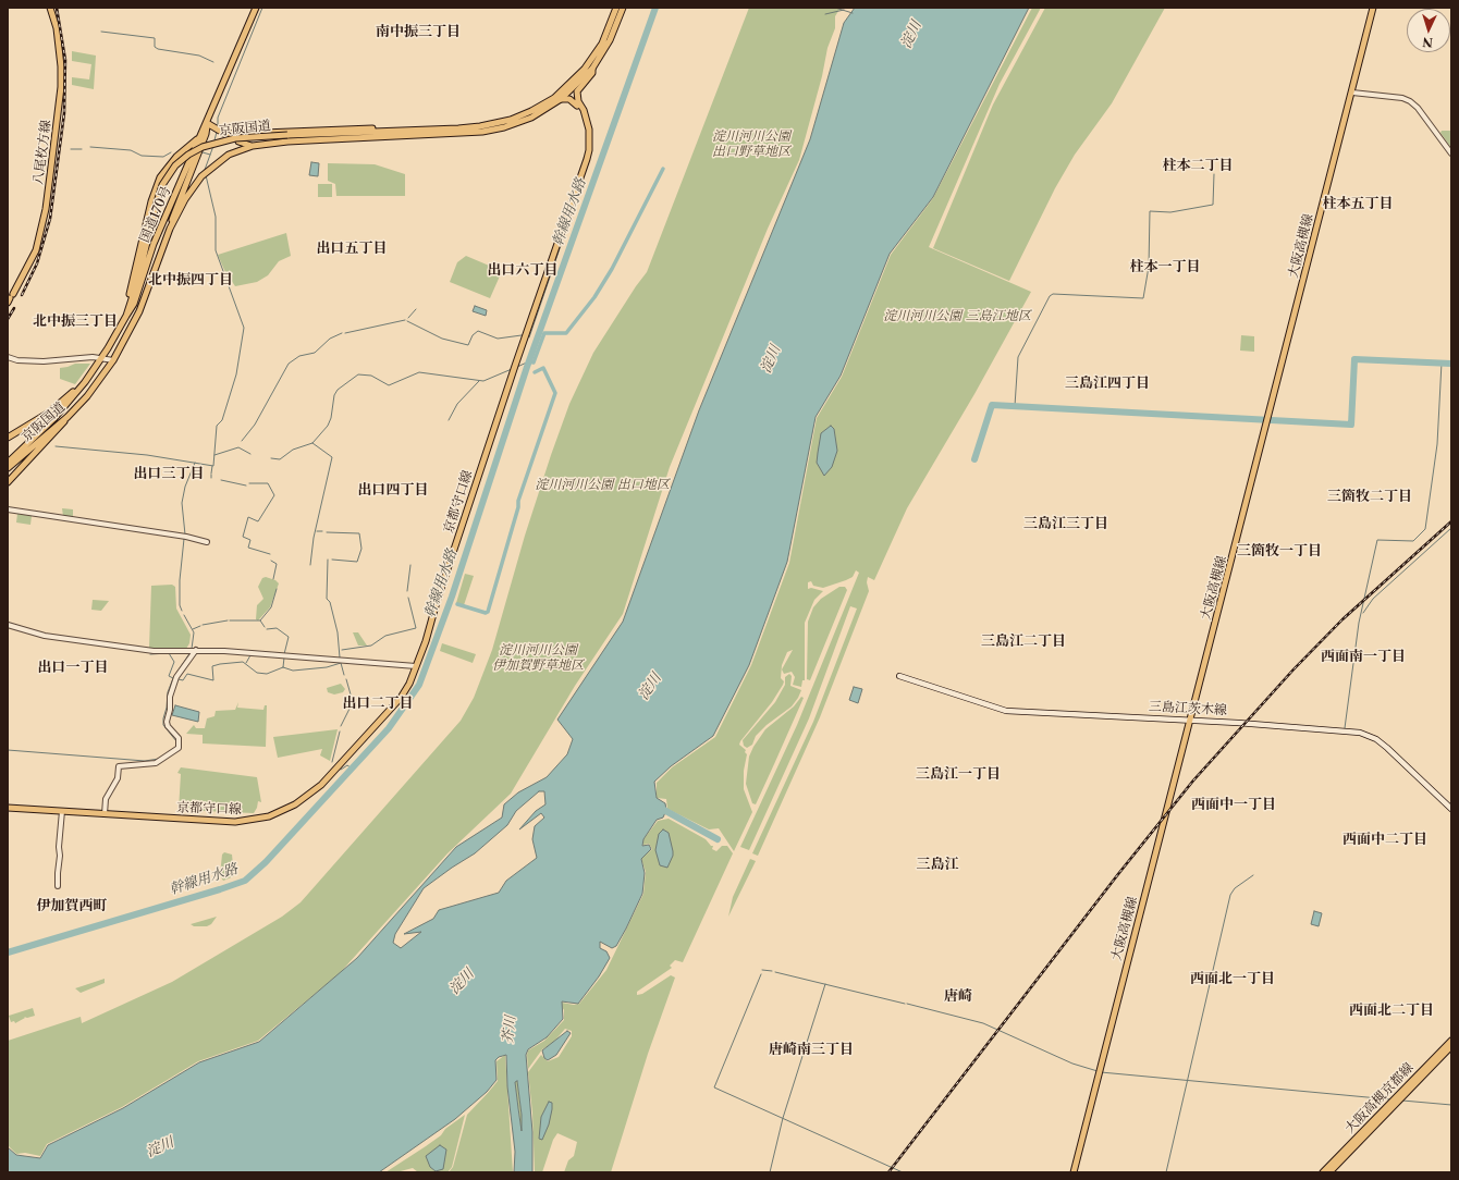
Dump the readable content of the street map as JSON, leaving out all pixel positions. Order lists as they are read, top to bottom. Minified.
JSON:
{"streets":{"main road":["京阪国道","八尾枚方線","国道170号","大阪高槻線","京都守口線","三島江茨木線","大阪高槻京都線"]},"crossings":[["京阪国道","国道170号"],["京阪国道","京都守口線"],["大阪高槻線","三島江茨木線"]],"districts":["南中振三丁目","柱本二丁目","柱本五丁目","出口五丁目","柱本一丁目","出口六丁目","北中振四丁目","北中振三丁目","三島江四丁目","出口三丁目","出口四丁目","三箇牧二丁目","三島江三丁目","三箇牧一丁目","三島江二丁目","西面南一丁目","出口一丁目","出口二丁目","三島江一丁目","西面中一丁目","西面中二丁目","三島江","伊加賀西町","西面北一丁目","唐崎","西面北二丁目","唐崎南三丁目"],"water":["淀川","幹線用水路","芥川"],"parks":["淀川河川公園 出口野草地区","淀川河川公園 三島江地区","淀川河川公園 出口地区","淀川河川公園 伊加賀野草地区"],"north":"bottom"}
